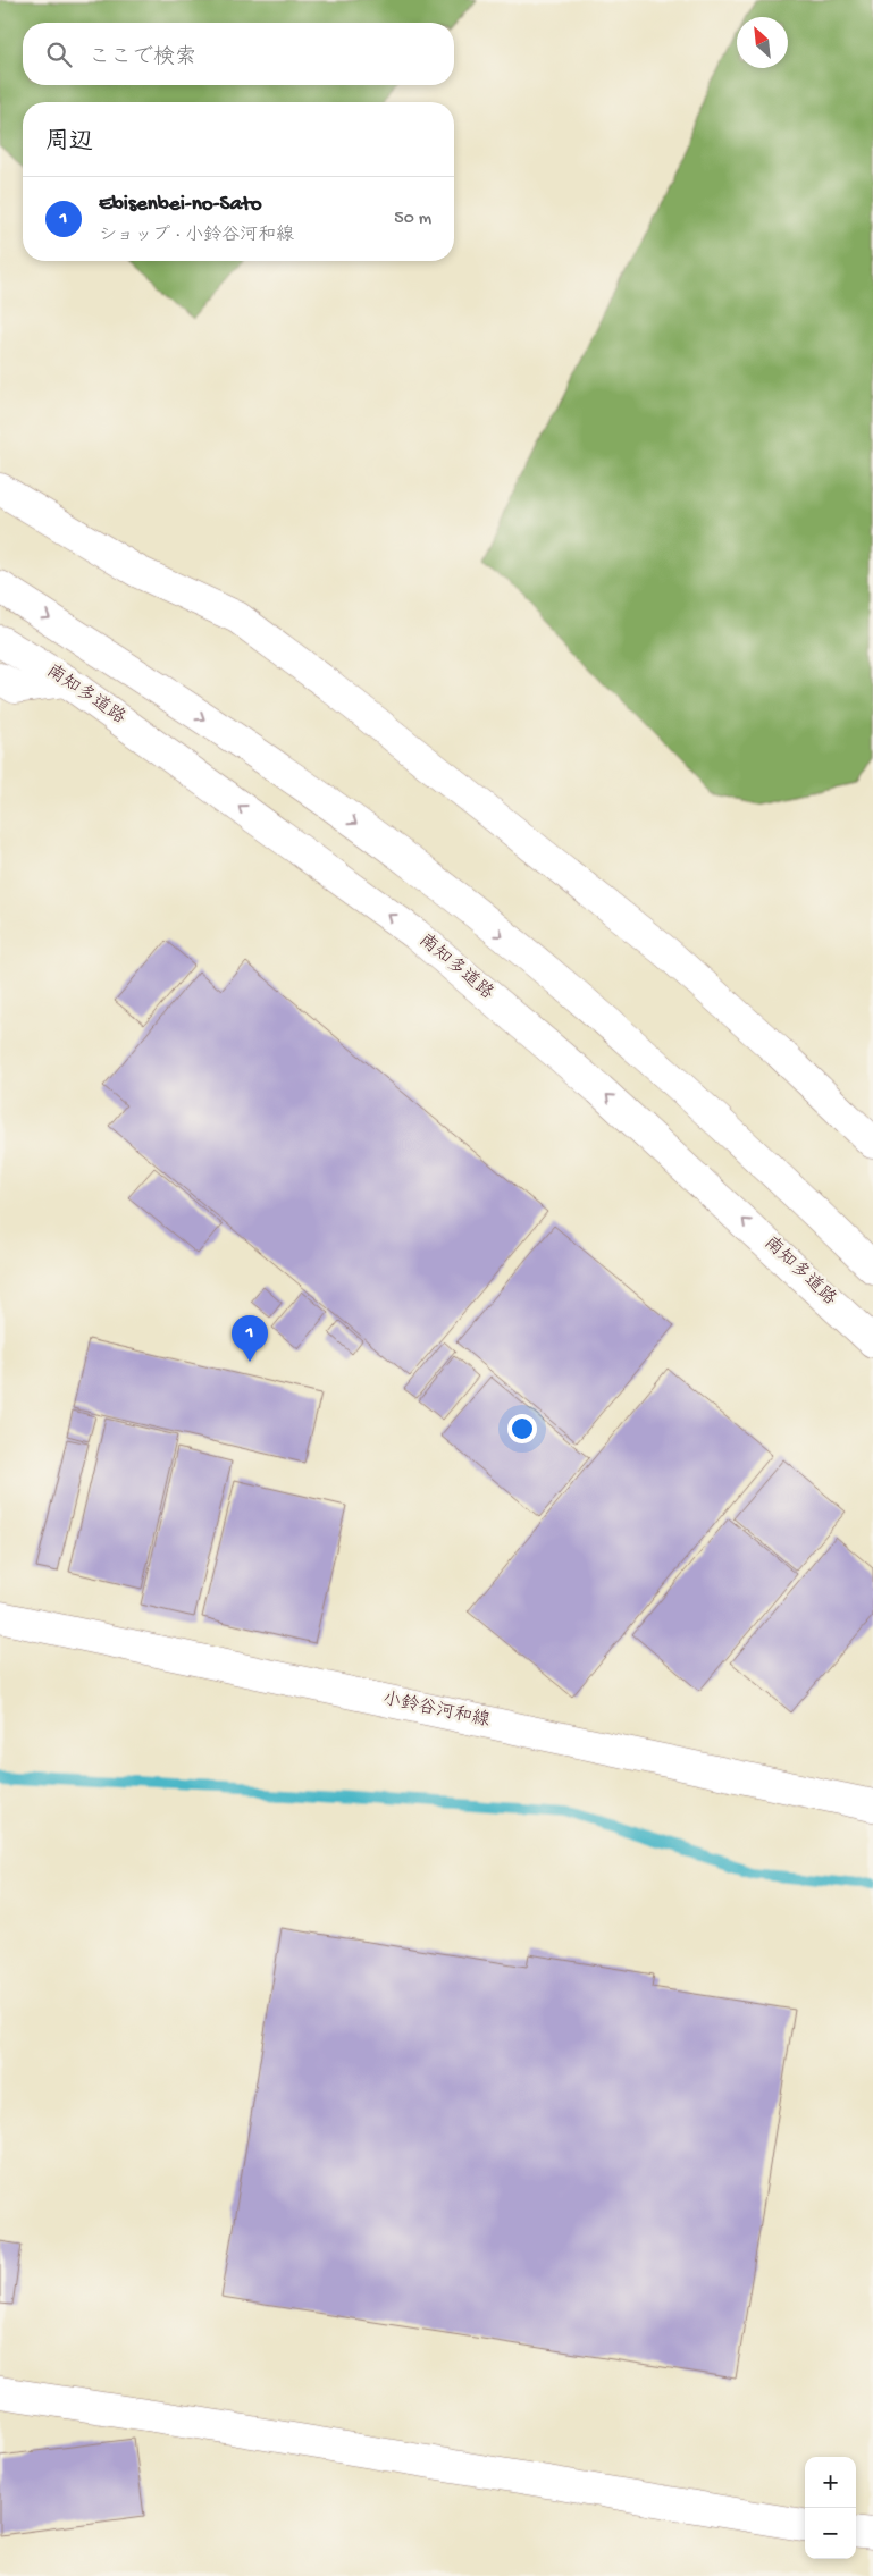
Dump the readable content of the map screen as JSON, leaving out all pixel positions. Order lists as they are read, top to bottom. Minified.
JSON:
{"streets":{"main road":["南知多道路","小鈴谷河和線"]},"north":"top left","page":{"search":"ここで検索","heading":"周辺","list":[{"mark":"1","name":"Ebisenbei-no-Sato","note":"ショップ · 小鈴谷河和線","value":"50 m"}],"pins":"1","map_buttons":["+","−"]}}
